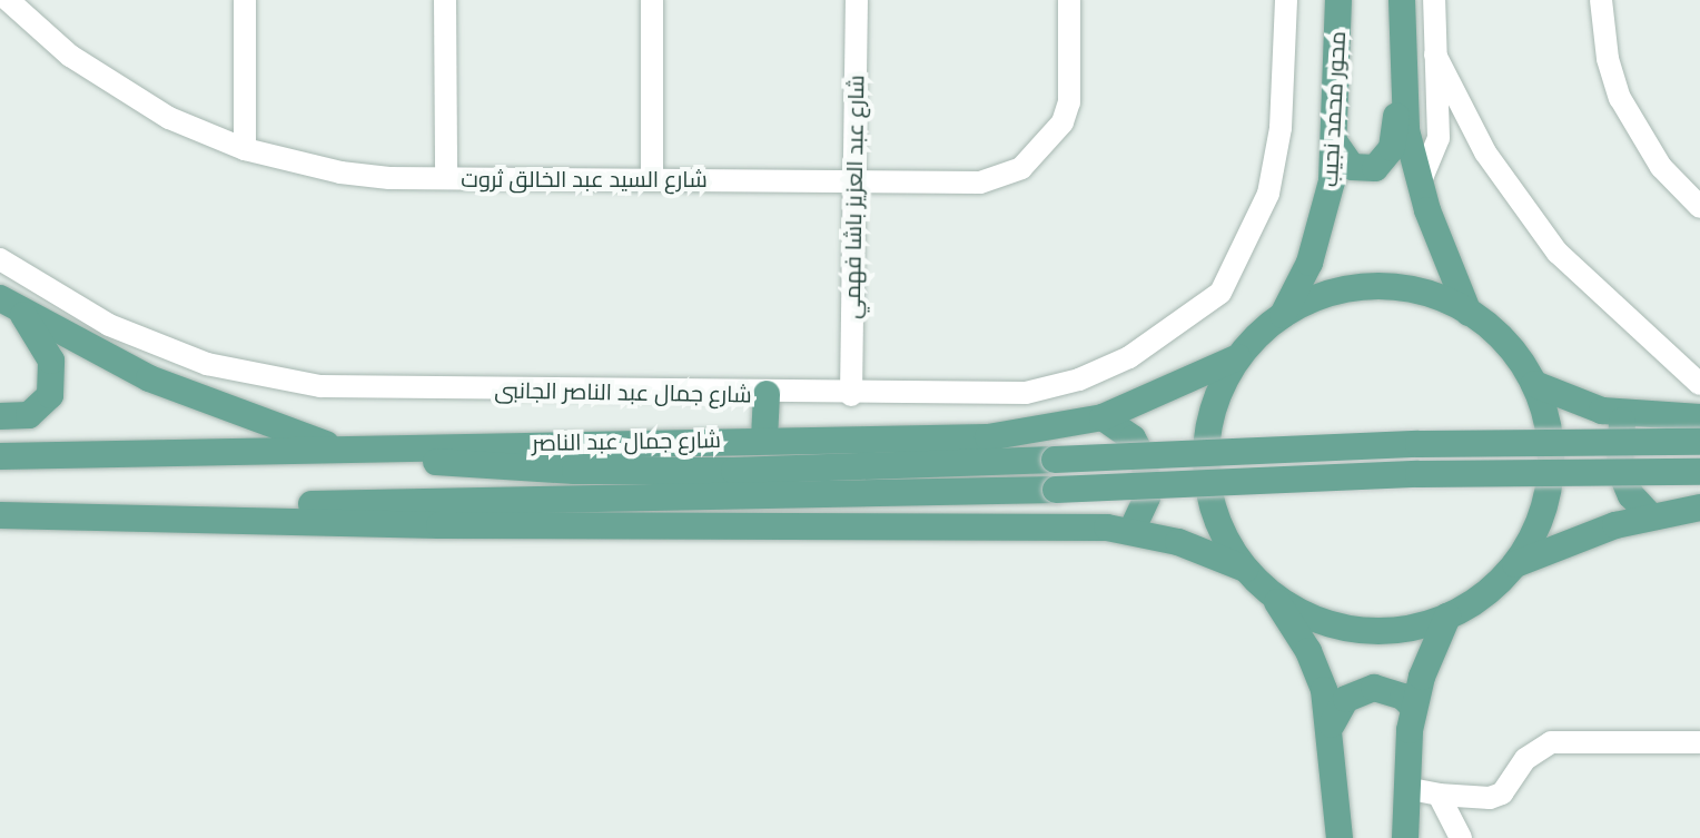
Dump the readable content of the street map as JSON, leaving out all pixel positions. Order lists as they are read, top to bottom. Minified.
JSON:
{"streets":{"main road":["محور محمد نجيب","شارع جمال عبد الناصر"],"street":["شارع السيد عبد الخالق ثروت","شارع عبد العزيز باشا فهمي","شارع جمال عبد الناصر الجانبى"]},"crossings":[["شارع السيد عبد الخالق ثروت","شارع عبد العزيز باشا فهمي"],["شارع عبد العزيز باشا فهمي","شارع جمال عبد الناصر الجانبى"]]}
